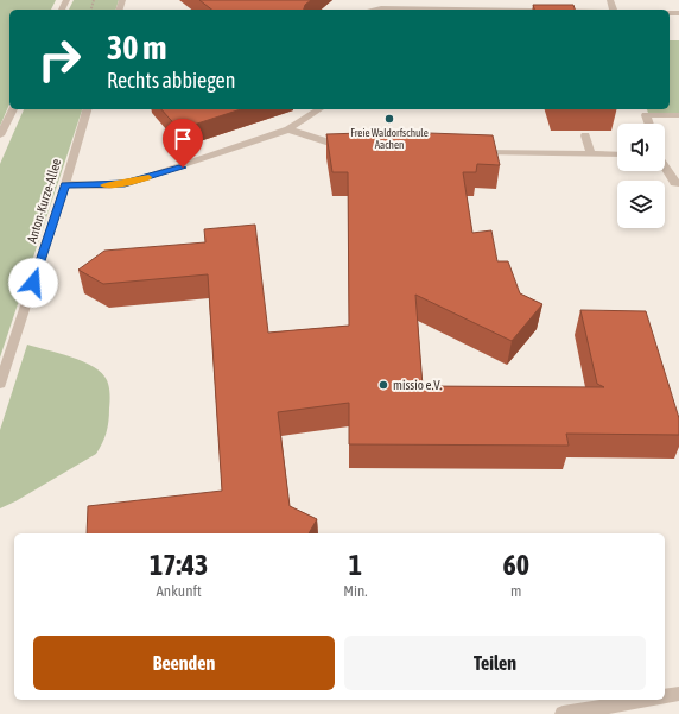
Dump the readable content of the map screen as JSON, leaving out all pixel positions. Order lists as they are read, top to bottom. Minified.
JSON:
{"streets":{"street":["Anton-Kurze-Allee"]},"places":["Freie Waldorfschule Aachen","missio e.V."],"page":{"turn":["30 m","Rechts abbiegen"],"eta":["17:43","Ankunft","1","Min.","60","m"],"buttons":["Beenden","Teilen"]}}
